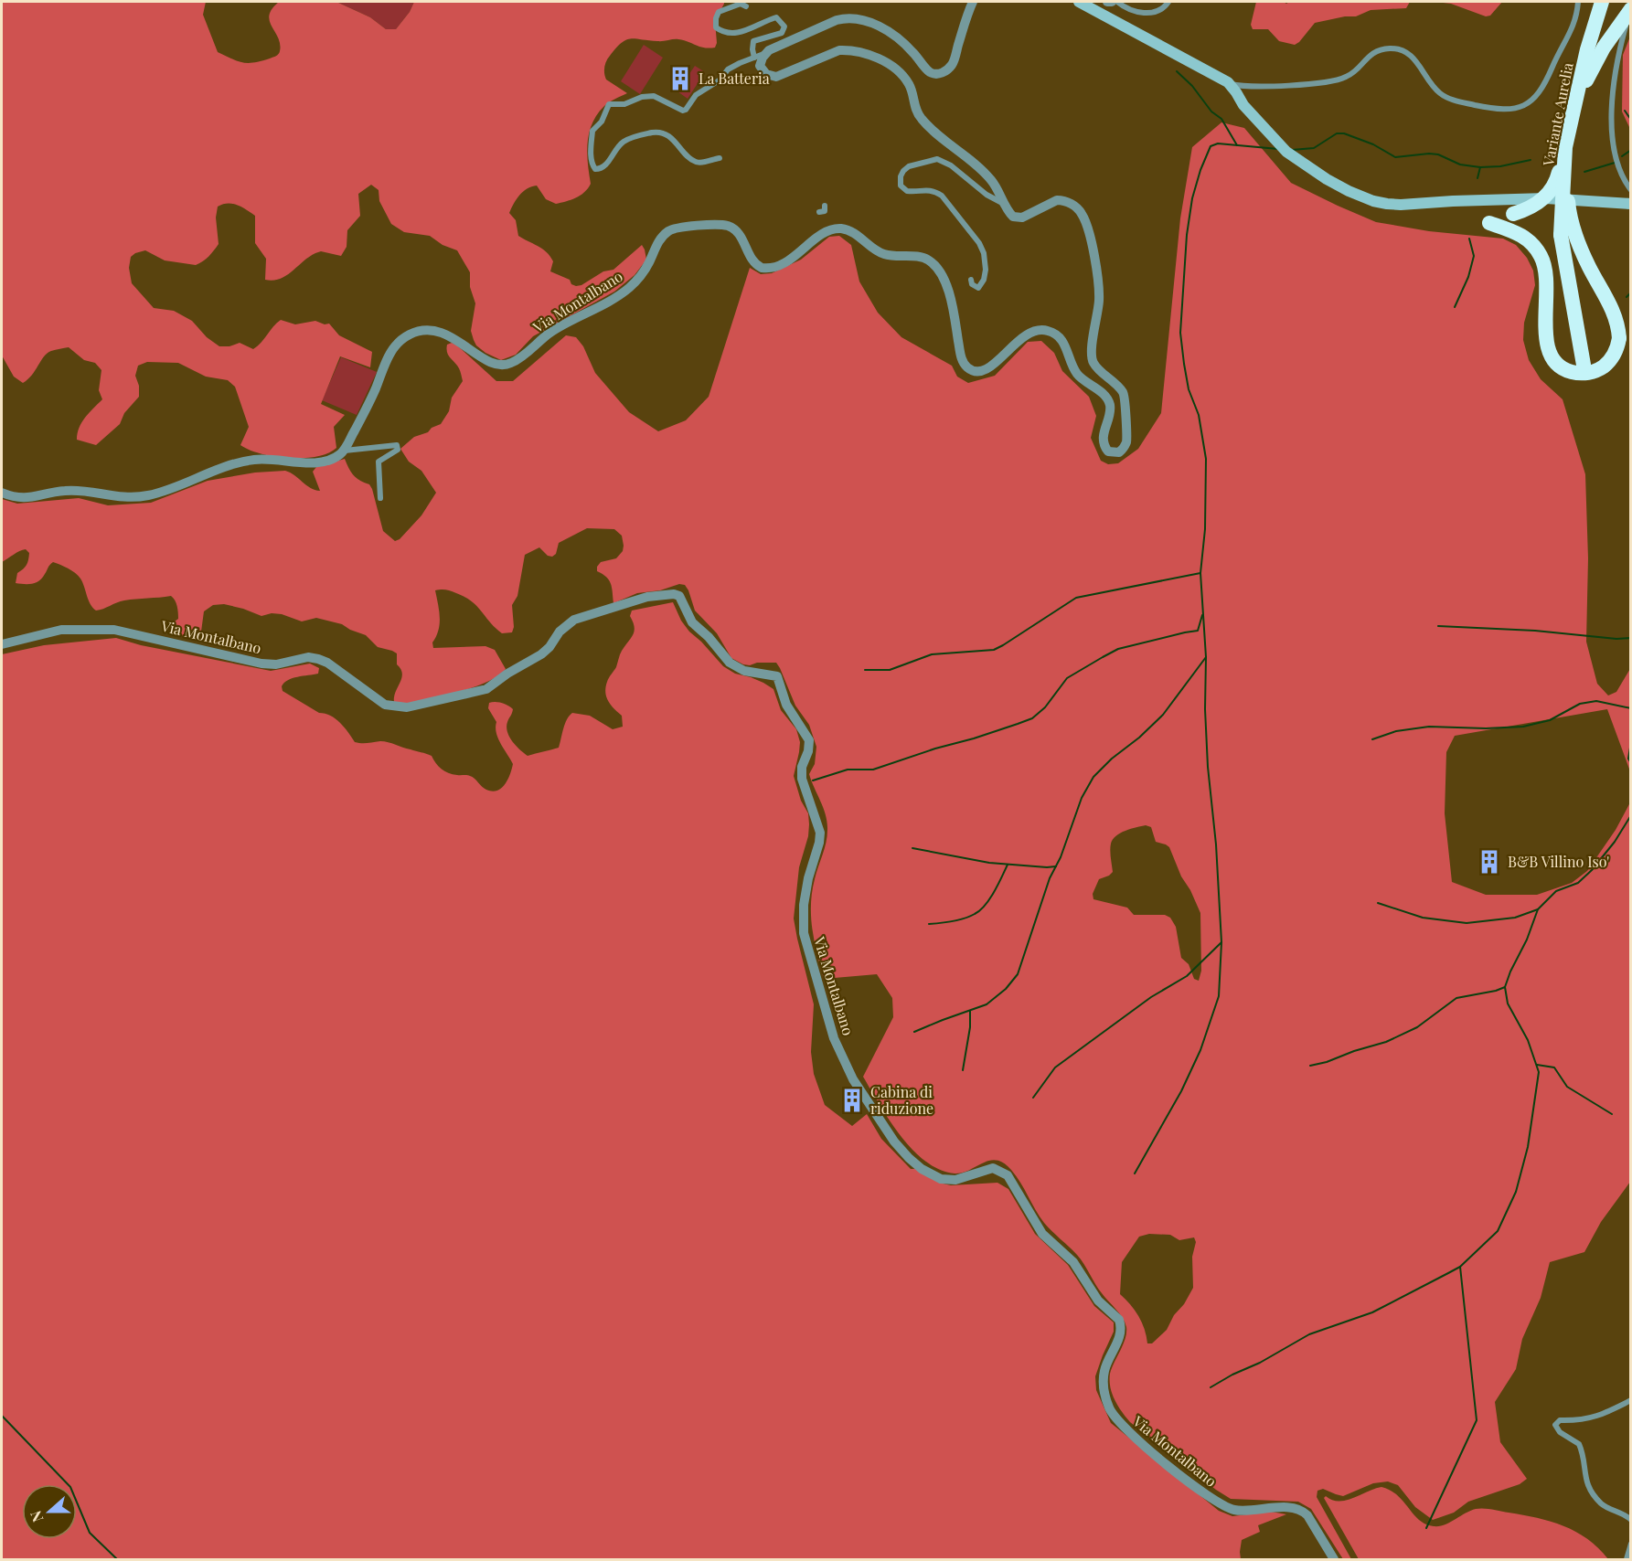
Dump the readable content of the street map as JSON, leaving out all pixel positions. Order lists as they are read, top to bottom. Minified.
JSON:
{"streets":{"highway":["Variante Aurelia"],"street":["Via Montalbano"]},"places":{"building":["La Batteria","B&B Villino Iso'","Cabina di riduzione"]},"north":"left"}
